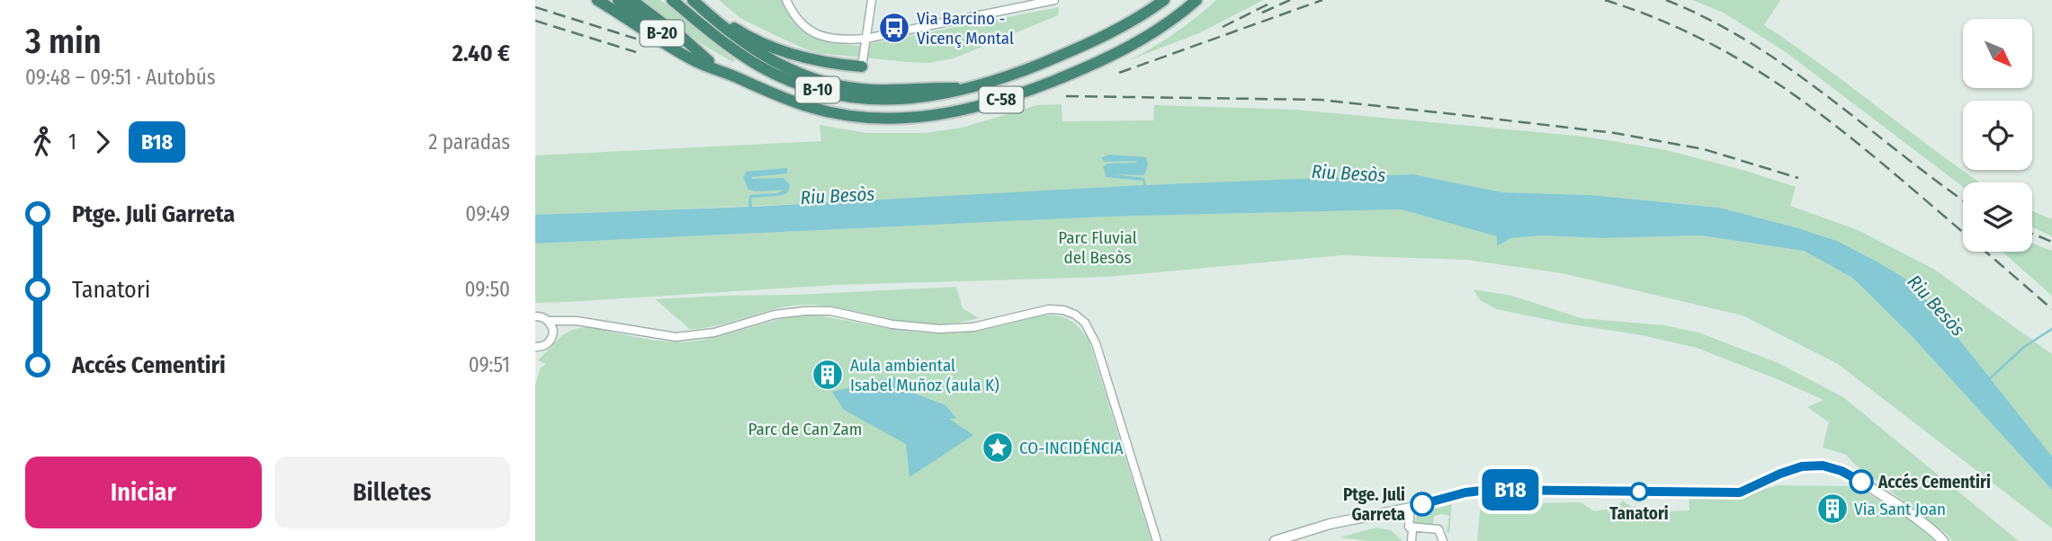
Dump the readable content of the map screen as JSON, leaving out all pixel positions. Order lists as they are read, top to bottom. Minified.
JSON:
{"streets":{"highway":["B-20","B-10","C-58"]},"crossings":[["B-20","C-58"]],"water":["Riu Besòs"],"parks":["Parc Fluvial del Besòs","Parc de Can Zam"],"places":{"bus stop":["Via Barcino - Vicenç Montal"],"building":["Aula ambiental Isabel Muñoz (aula K)","Via Sant Joan"],"place":["CO-INCIDÉNCIA"],"other":["Accés Cementiri","Tanatori","Ptge. Juli Garreta"]},"lines":["bus line B18"],"north":"bottom right","page":{"heading":["3 min","09:48 – 09:51 · Autobús","2.40 €"],"on_map":"B18","legs":["1","B18","2 paradas"],"list":[{"name":"Ptge. Juli Garreta","value":"09:49"},{"name":"Tanatori","value":"09:50"},{"name":"Accés Cementiri","value":"09:51"}],"buttons":["Iniciar","Billetes"]}}
